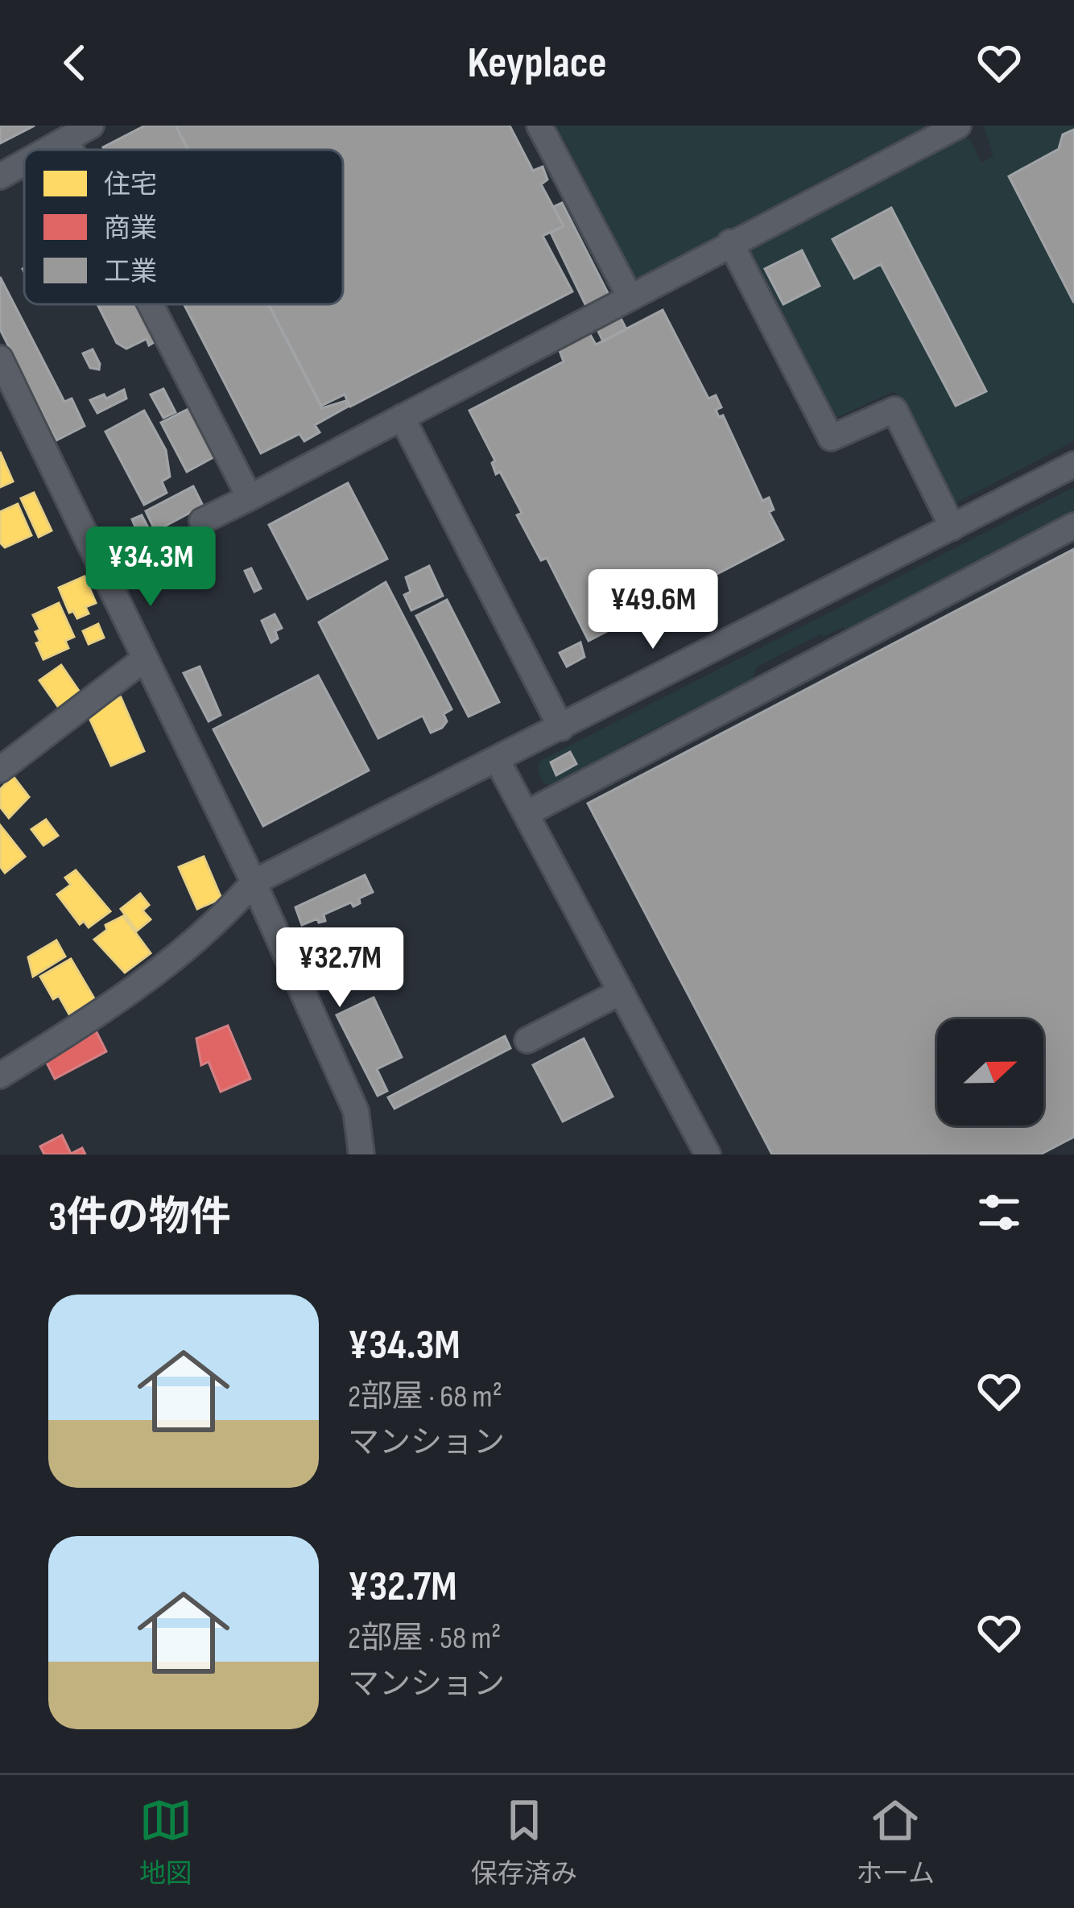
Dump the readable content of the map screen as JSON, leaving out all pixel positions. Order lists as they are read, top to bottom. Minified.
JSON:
{"legend":["住宅","商業","工業"],"north":"right","page":{"header":"Keyplace","price":["¥34.3M","¥49.6M","¥32.7M"],"heading":"3件の物件","list":[{"name":"¥34.3M","note":"2部屋 · 68 m² · マンション"},{"name":"¥32.7M","note":"2部屋 · 58 m² · マンション"}],"tabs":["地図","保存済み","ホーム"]}}
